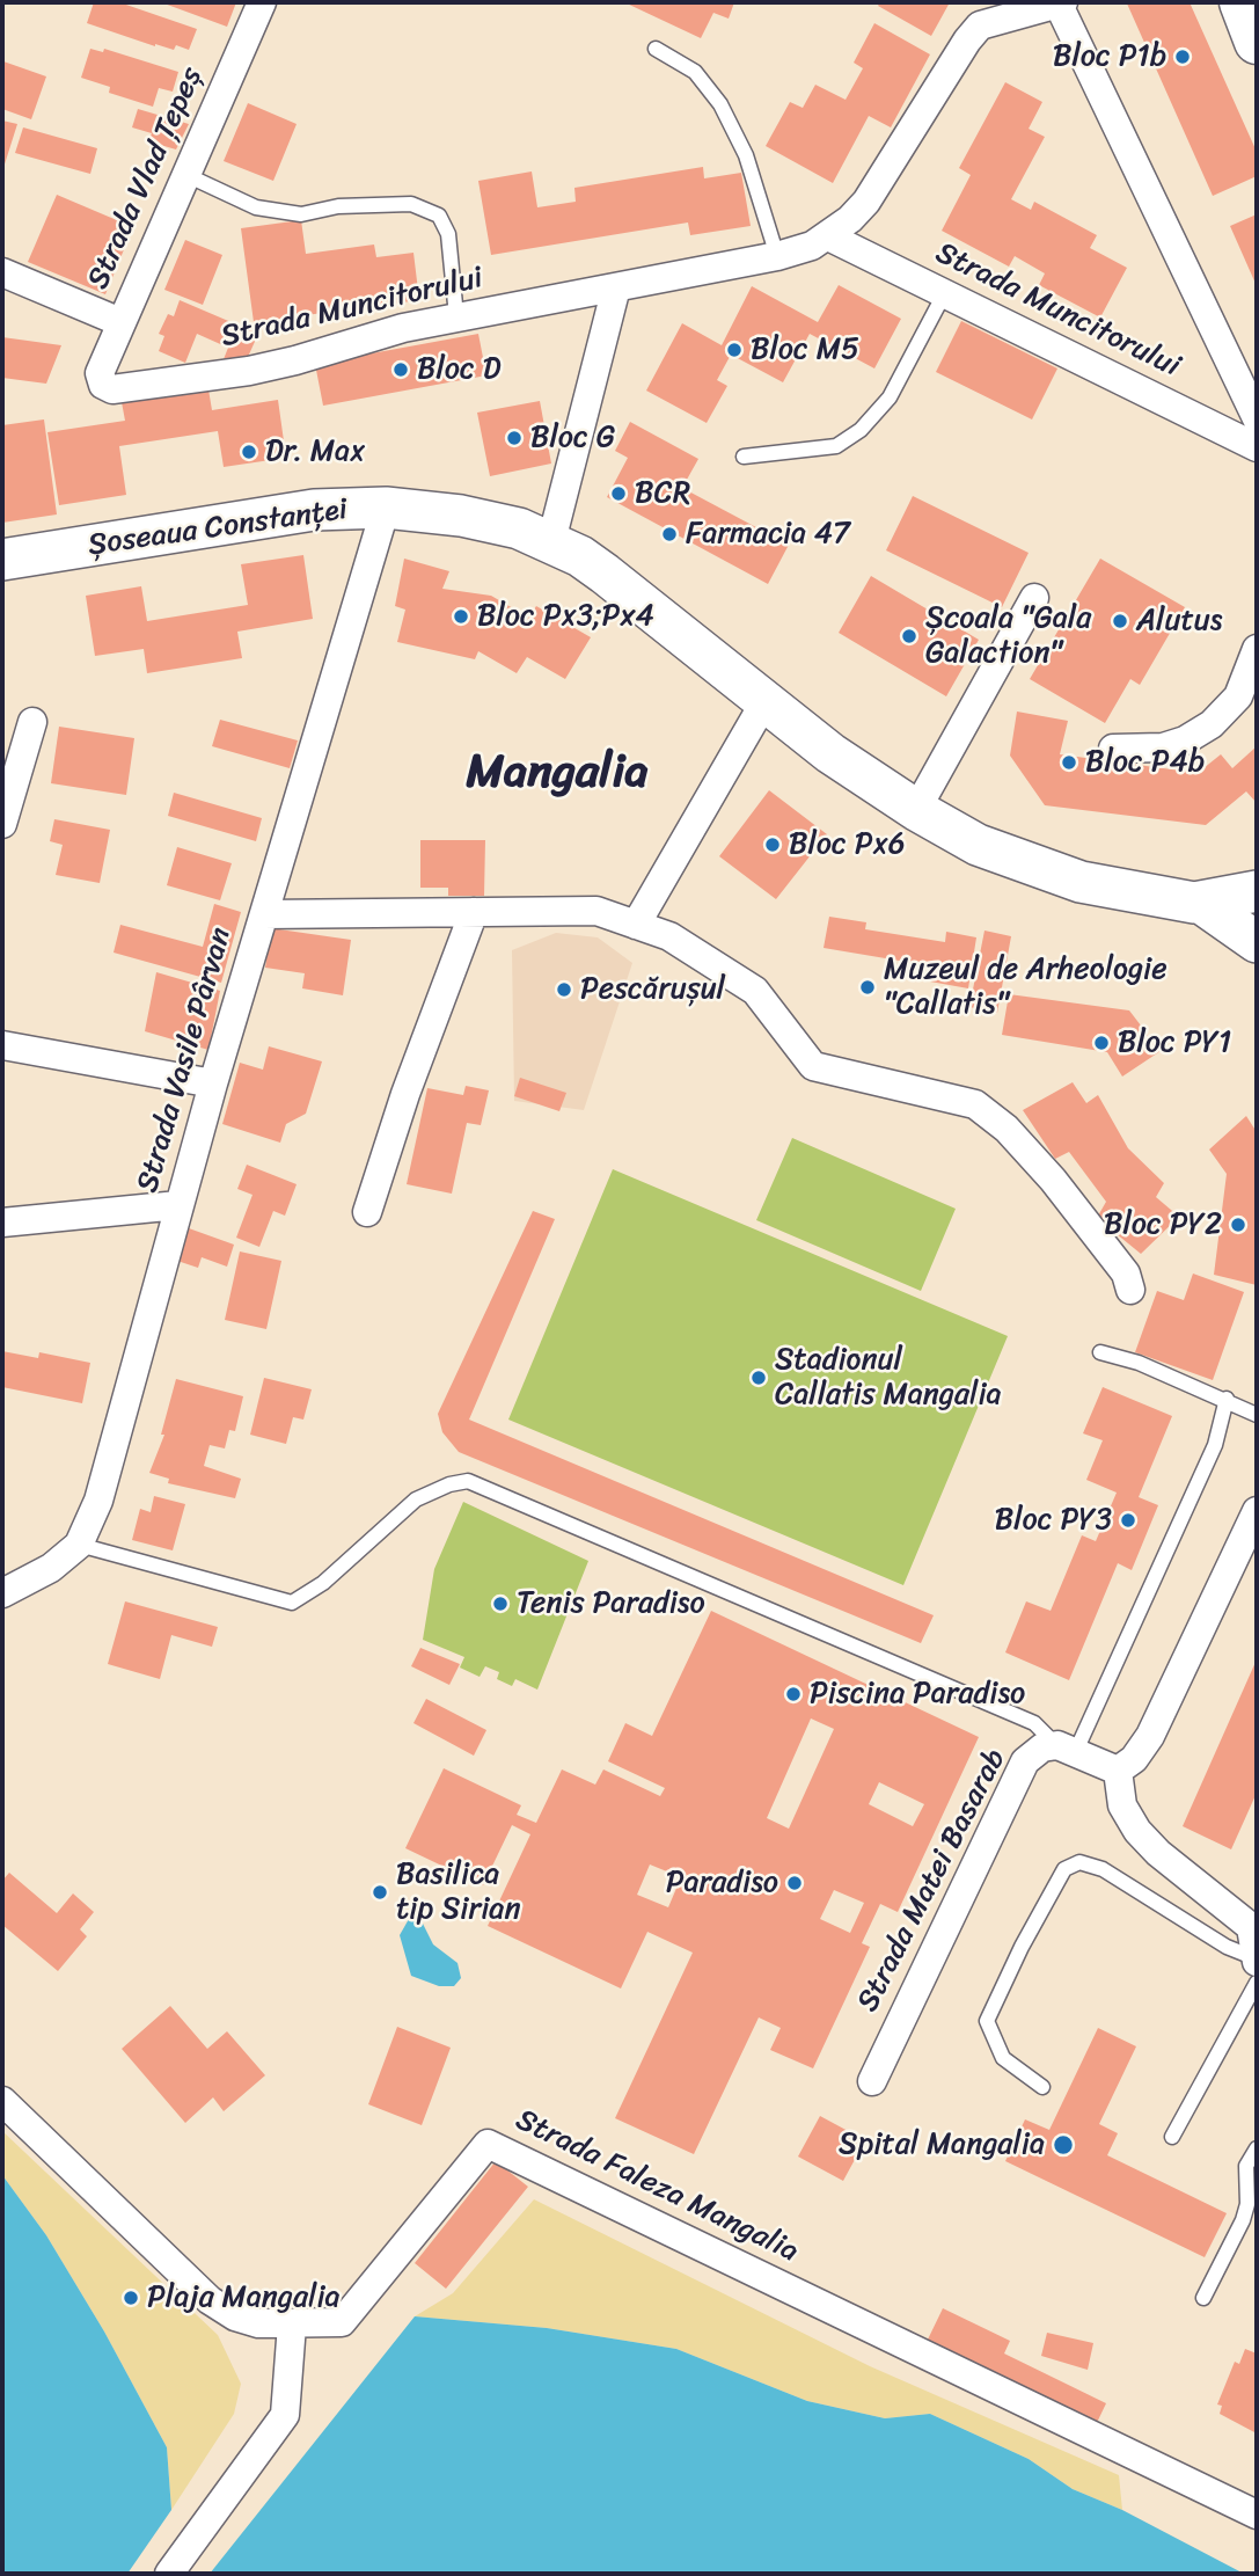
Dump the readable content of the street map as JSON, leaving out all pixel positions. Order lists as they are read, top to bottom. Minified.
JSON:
{"streets":{"main road":["Șoseaua Constanței"],"street":["Strada Vlad Țepeș","Strada Muncitorului","Strada Vasile Pârvan","Strada Matei Basarab","Strada Faleza Mangalia"]},"crossings":[["Strada Vlad Țepeș","Strada Muncitorului"],["Șoseaua Constanței","Strada Vasile Pârvan"]],"districts":["Mangalia"],"places":["Bloc P1b","Bloc M5","Bloc D","Bloc G","Dr. Max","BCR","Farmacia 47","Bloc Px3;Px4","Alutus","Școala \"Gala Galaction\"","Bloc P4b","Bloc Px6","Muzeul de Arheologie \"Callatis\"","Pescărușul","Bloc PY1","Bloc PY2","Stadionul Callatis Mangalia","Bloc PY3","Tenis Paradiso","Piscina Paradiso","Paradiso","Basilica tip Sirian","Spital Mangalia","Plaja Mangalia"]}
